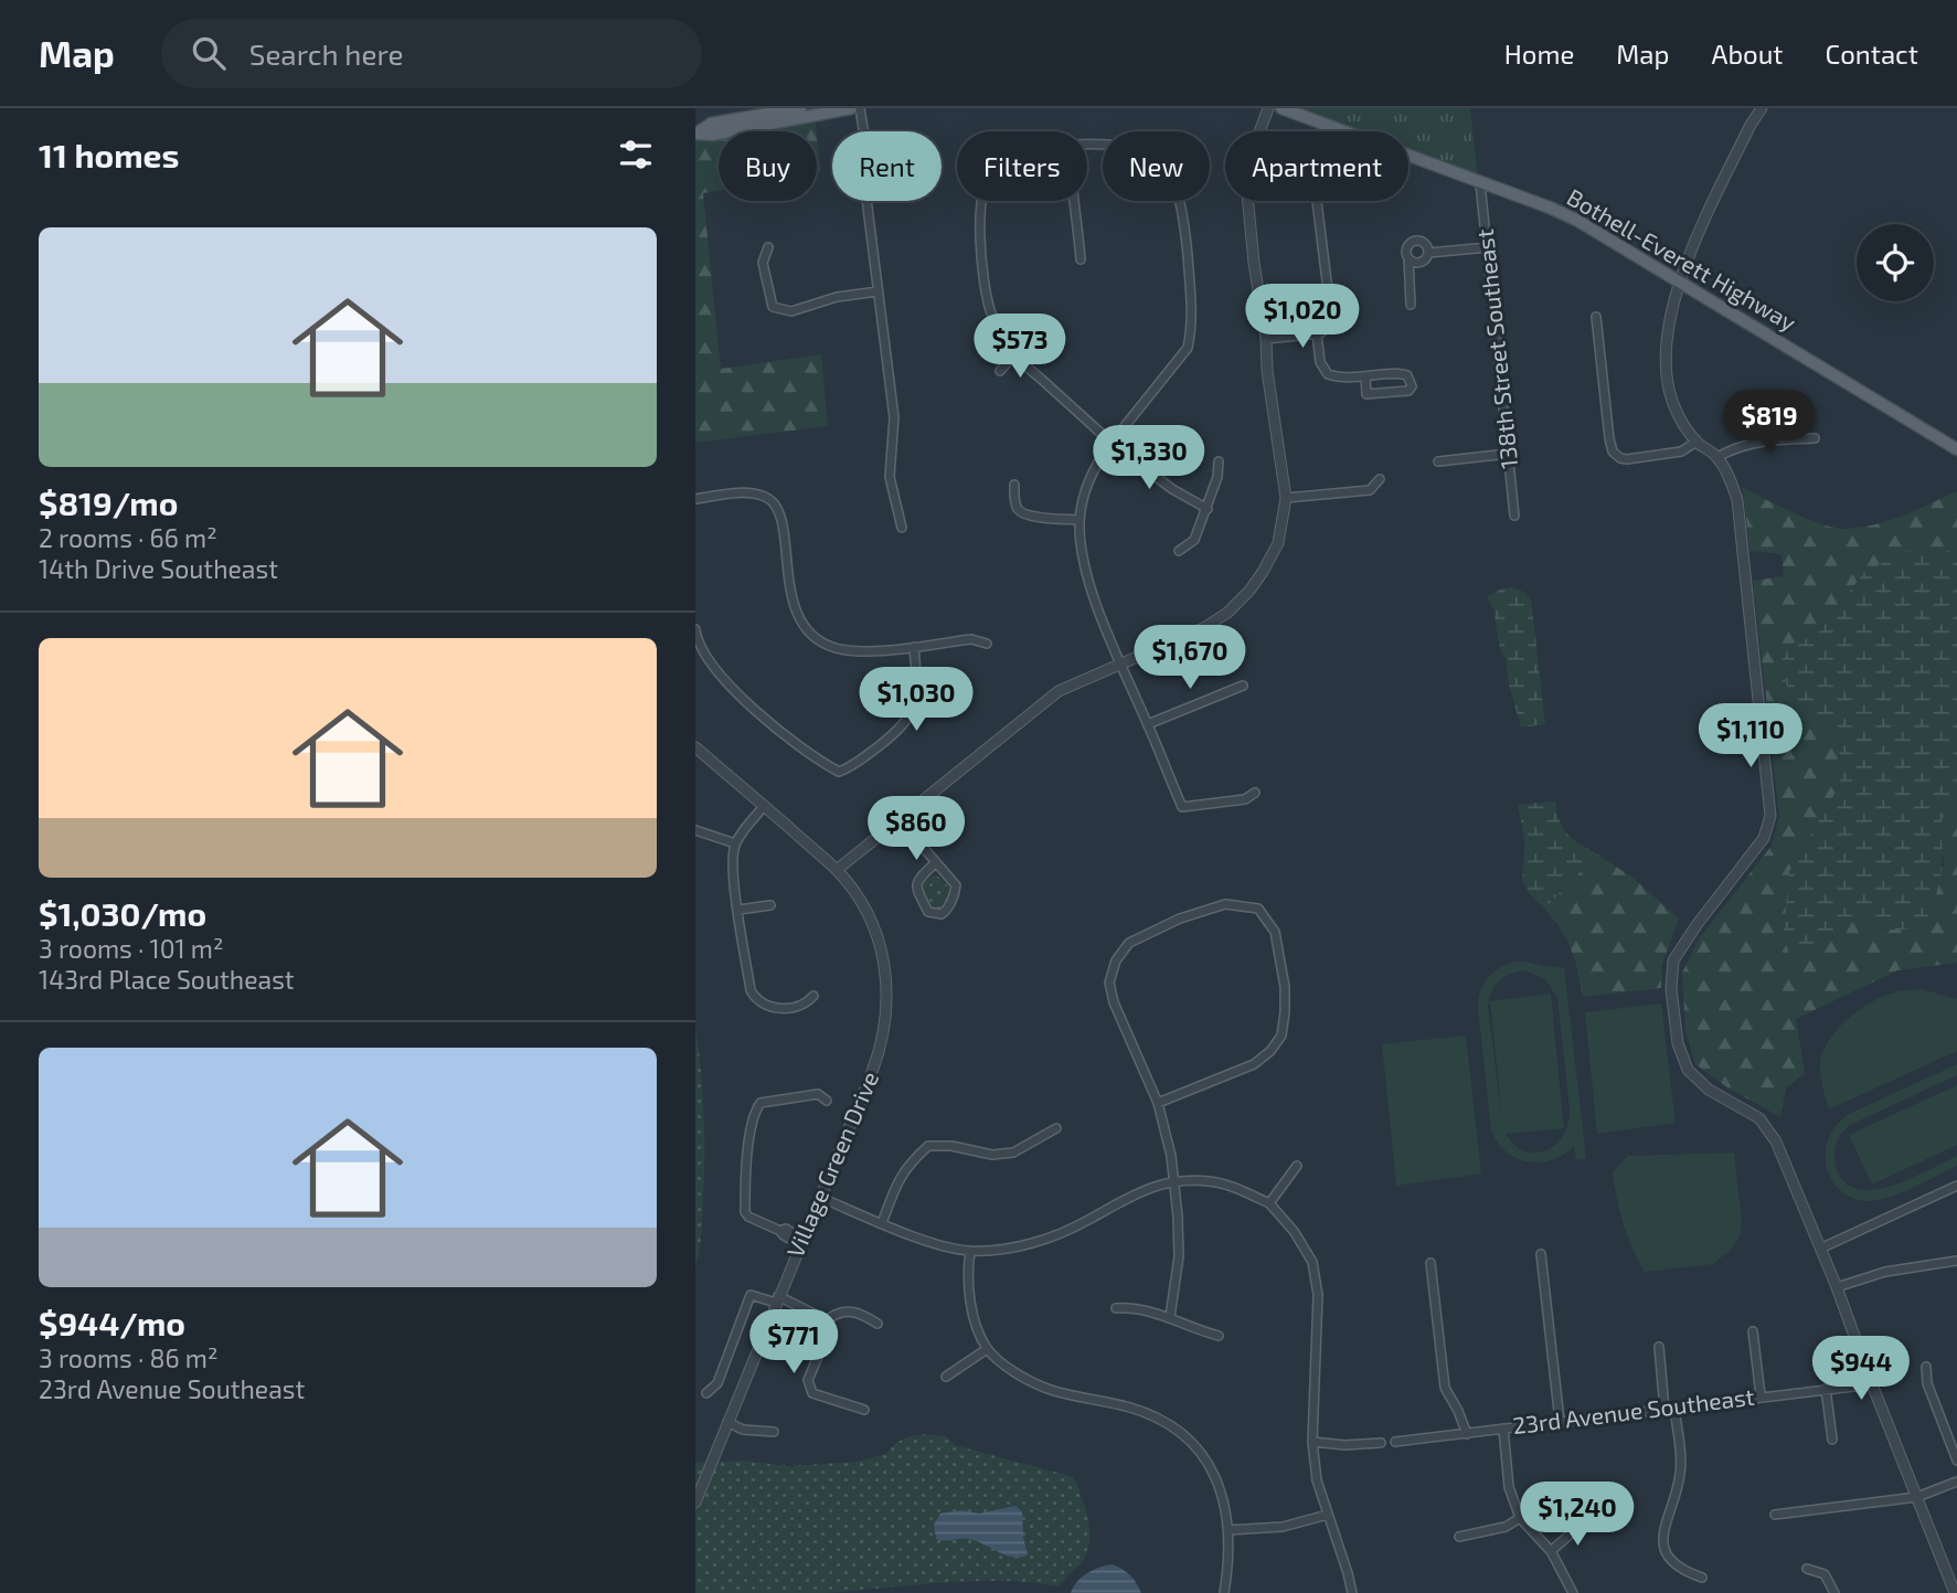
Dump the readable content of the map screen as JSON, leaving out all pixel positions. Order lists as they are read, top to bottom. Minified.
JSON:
{"streets":{"main road":["Bothell-Everett Highway"],"street":["138th Street Southeast","Village Green Drive","23rd Avenue Southeast"]},"crossings":[["Bothell-Everett Highway","138th Street Southeast"]],"page":{"header":"Map","search":"Search here","nav":["Home","Map","About","Contact"],"heading":"11 homes","chip":["Buy","Rent","Filters","New","Apartment"],"list":[{"name":"$819/mo","note":"2 rooms · 66 m² · 14th Drive Southeast"},{"name":"$1,030/mo","note":"3 rooms · 101 m² · 143rd Place Southeast"},{"name":"$944/mo","note":"3 rooms · 86 m² · 23rd Avenue Southeast"}],"price":["$1,020","$573","$819","$1,330","$1,670","$1,030","$1,110","$860","$771","$944","$1,240"]}}
